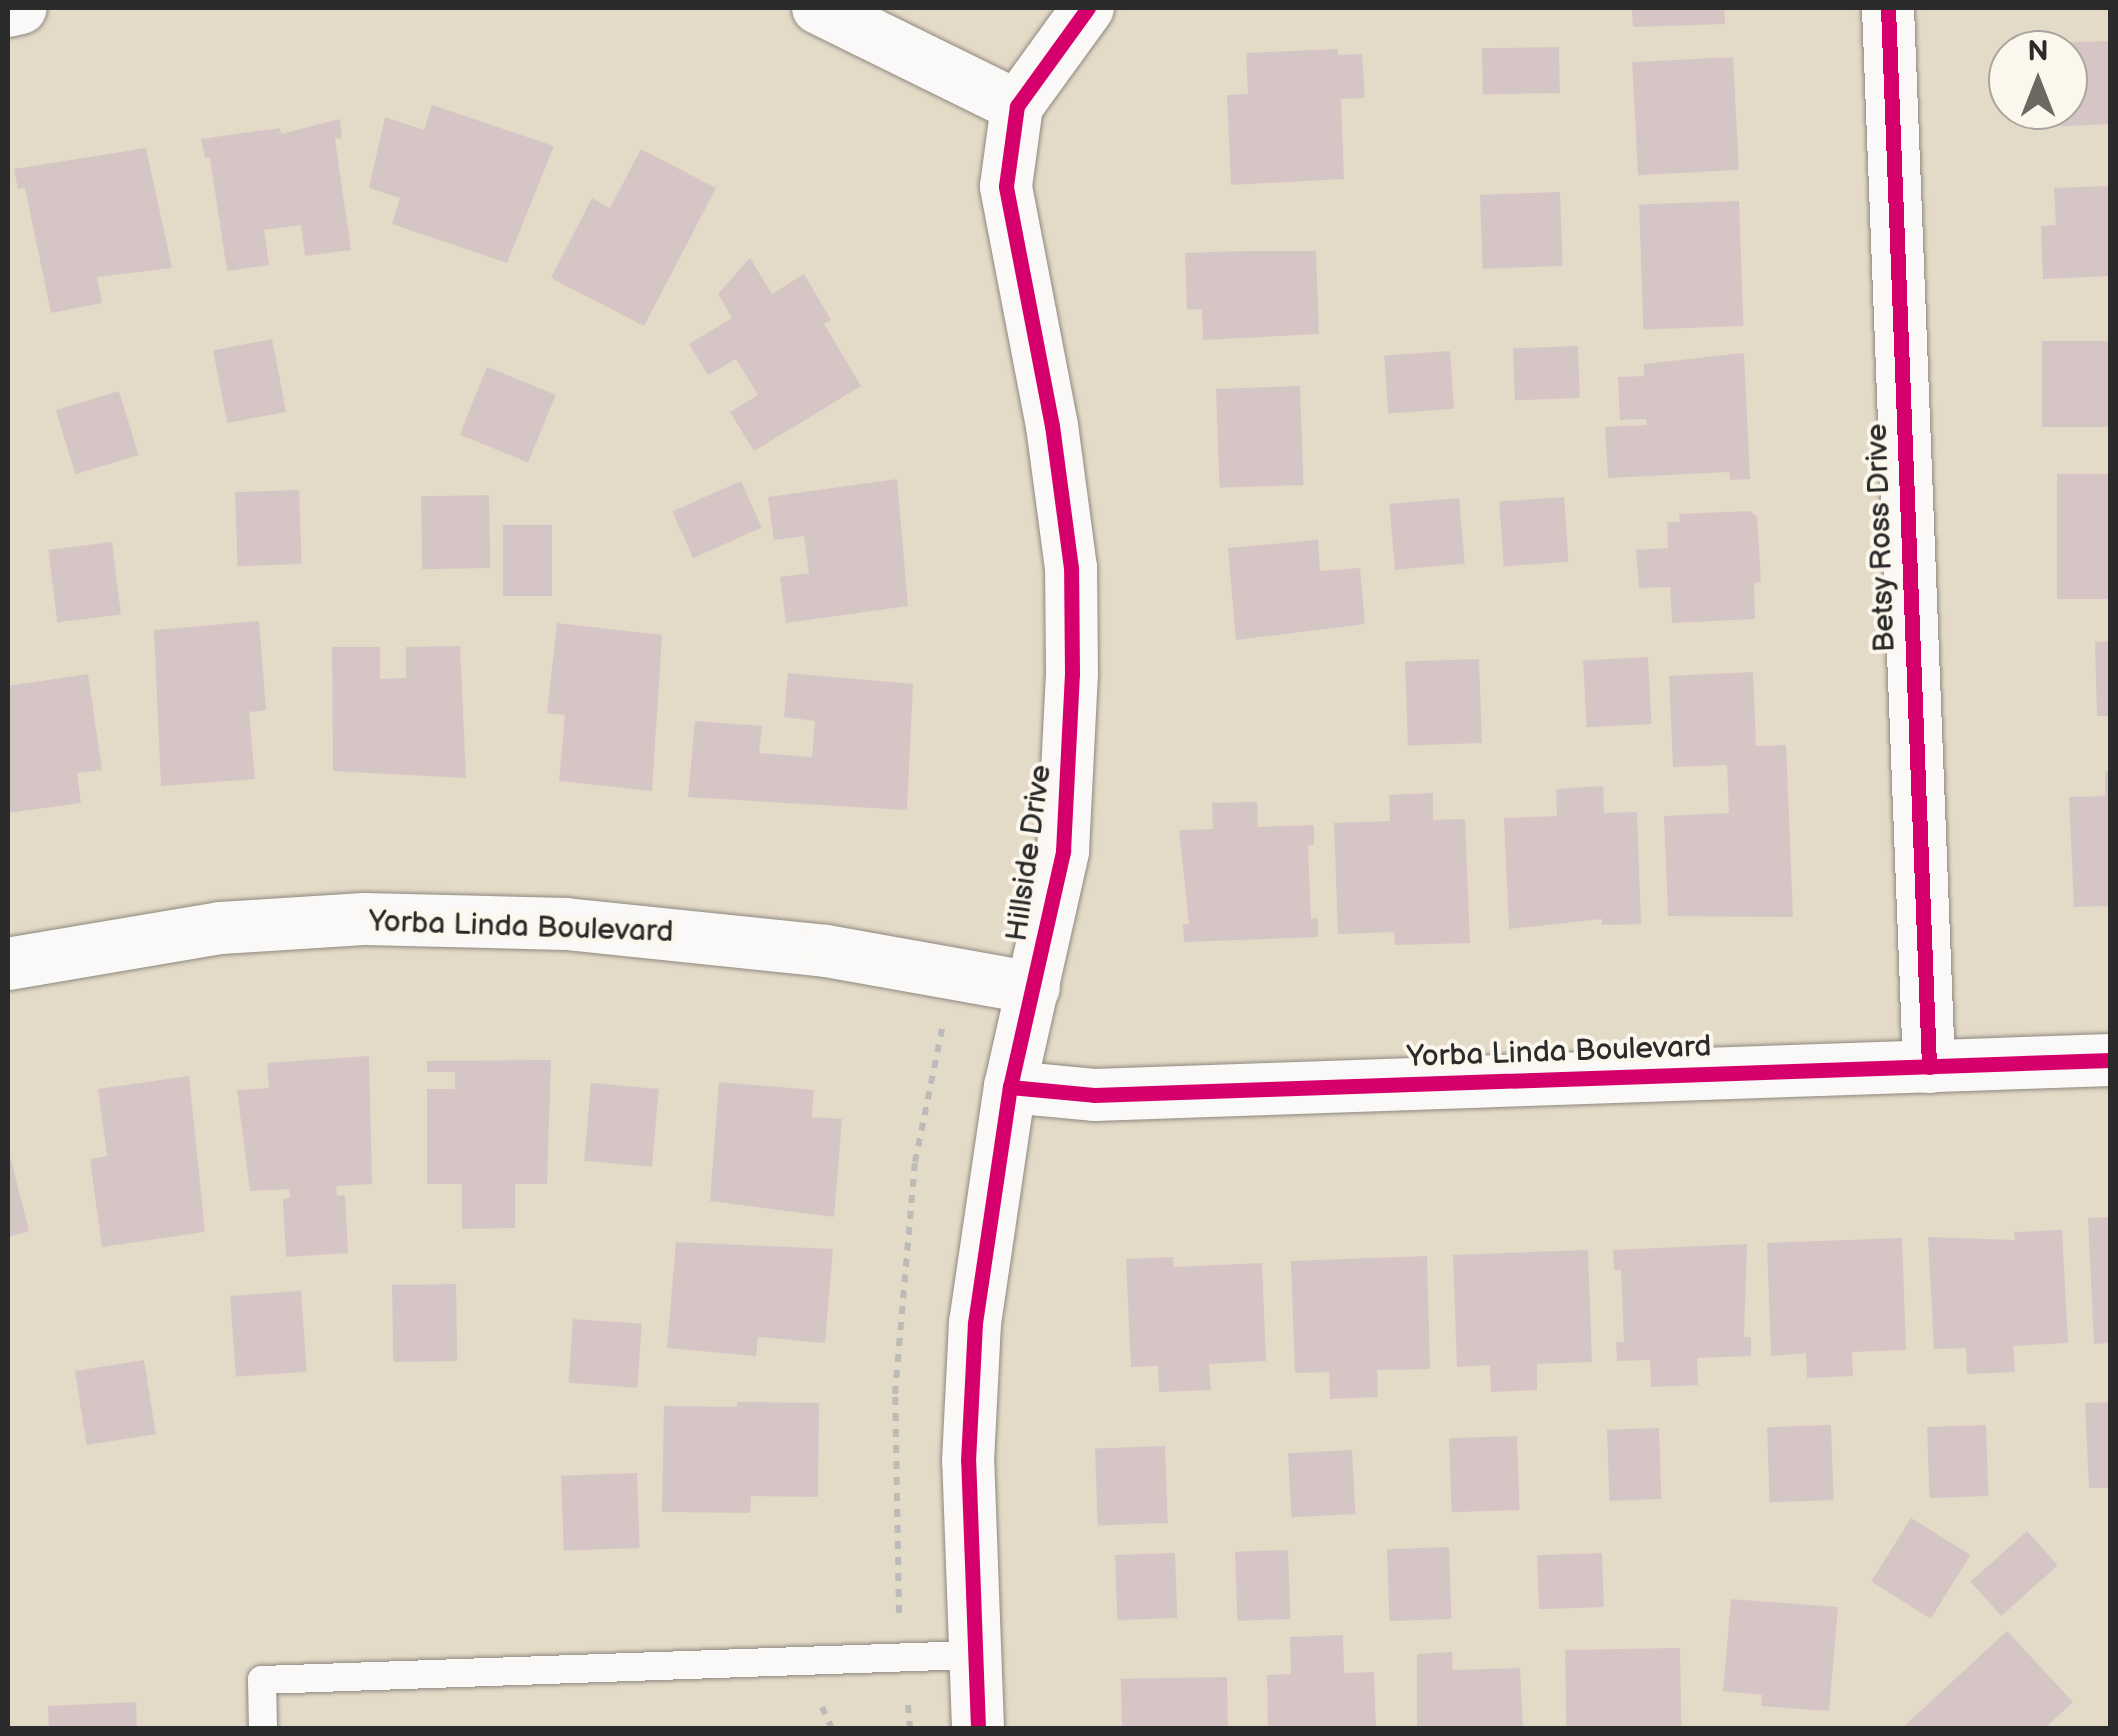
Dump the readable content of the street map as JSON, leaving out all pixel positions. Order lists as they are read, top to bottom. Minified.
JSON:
{"streets":{"street":["Betsy Ross Drive","Hillside Drive","Yorba Linda Boulevard"]},"crossings":[["Betsy Ross Drive","Yorba Linda Boulevard"],["Hillside Drive","Yorba Linda Boulevard"]],"north":"top"}
